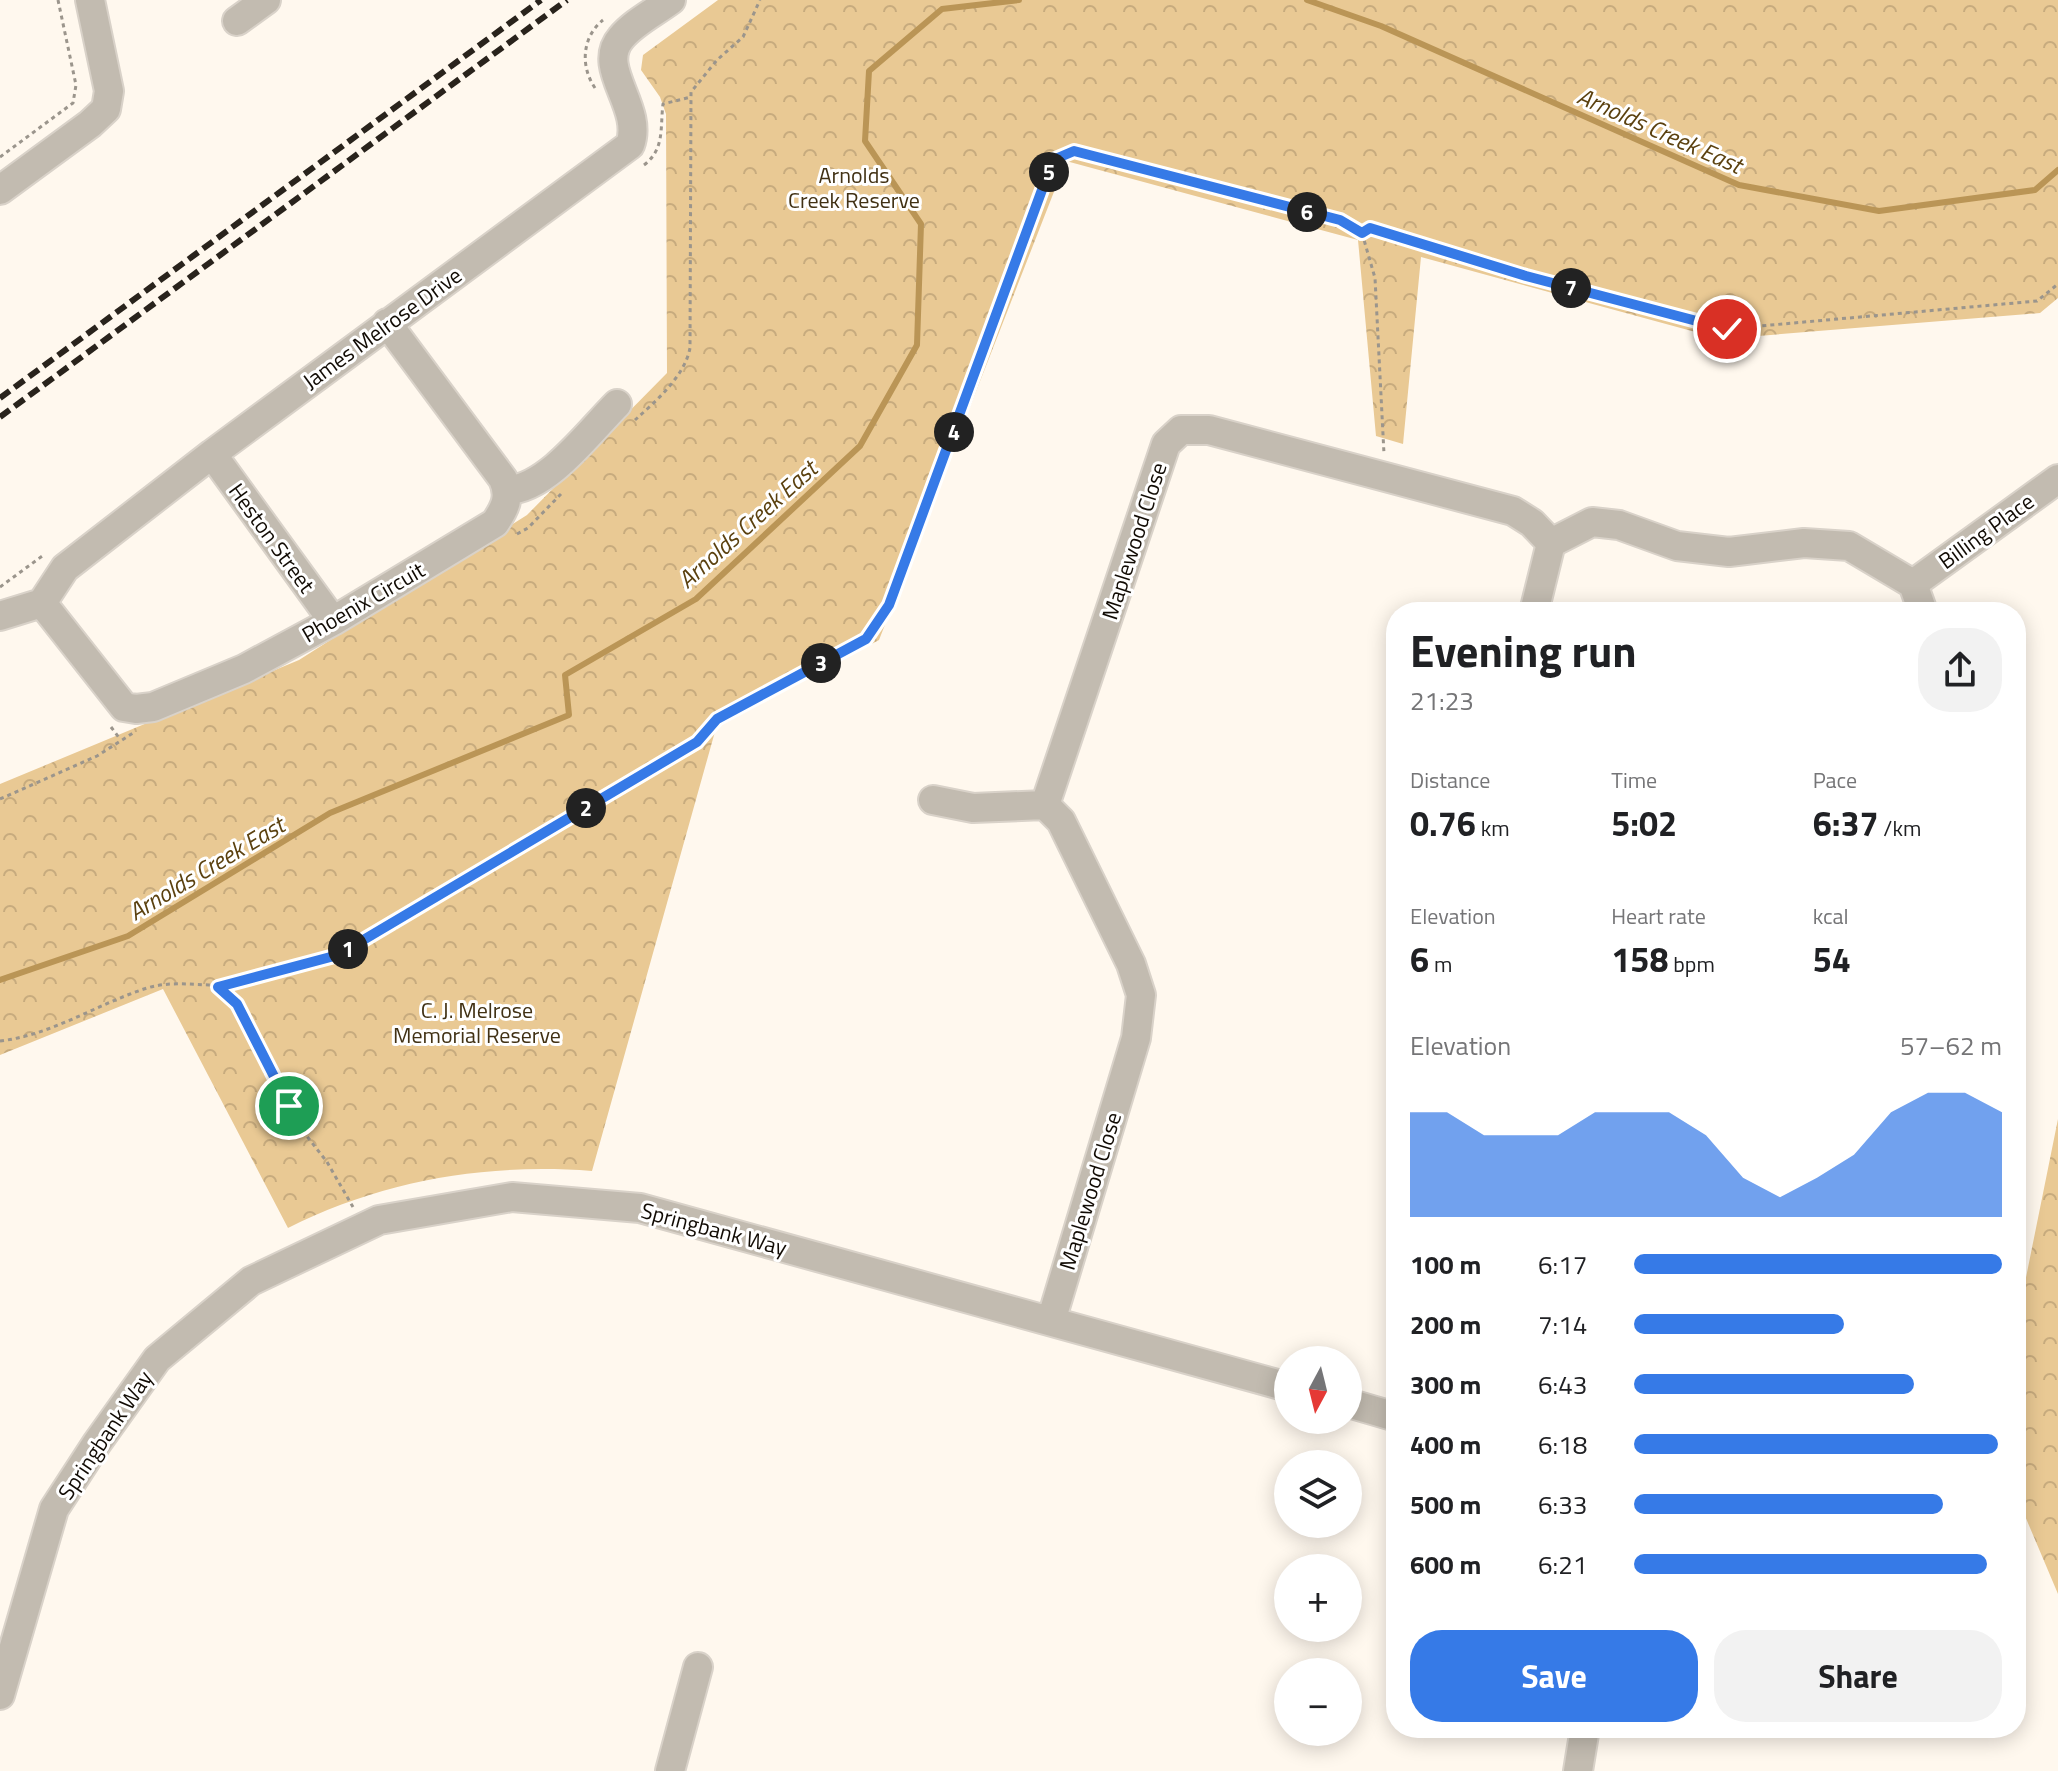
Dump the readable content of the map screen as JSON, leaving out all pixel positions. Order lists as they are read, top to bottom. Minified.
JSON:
{"streets":{"street":["James Melrose Drive","Billing Place","Heston Street","Maplewood Close","Phoenix Circuit","Springbank Way"]},"crossings":[["James Melrose Drive","Heston Street"],["James Melrose Drive","Phoenix Circuit"],["Heston Street","Phoenix Circuit"],["Maplewood Close","Springbank Way"]],"water":["Arnolds Creek East"],"parks":["Arnolds Creek Reserve","C. J. Melrose Memorial Reserve"],"north":"bottom","page":{"pins":["5","6","7","4","3","2","1"],"heading":["Evening run","21:23"],"stats":[["Distance","0.76 km"],["Time","5:02"],["Pace","6:37 /km"],["Elevation","6 m"],["Heart rate","158 bpm"],["kcal","54"]],"chart":["Elevation","57–62 m"],"list":[{"name":"100 m","note":"6:17"},{"name":"200 m","note":"7:14"},{"name":"300 m","note":"6:43"},{"name":"400 m","note":"6:18"},{"name":"500 m","note":"6:33"},{"name":"600 m","note":"6:21"}],"map_buttons":["+","−"],"buttons":["Save","Share"]}}
